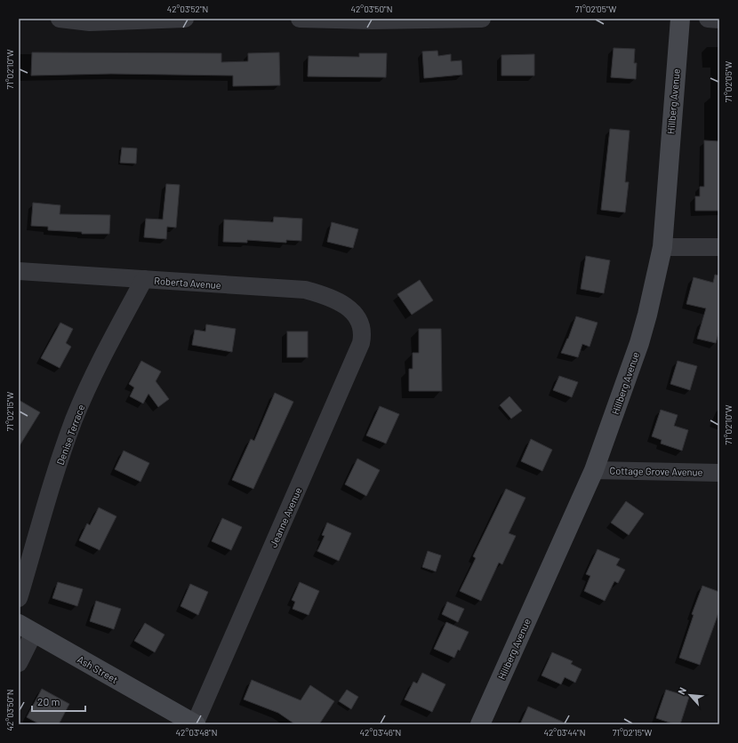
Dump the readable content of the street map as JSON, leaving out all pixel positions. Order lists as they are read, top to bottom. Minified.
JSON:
{"streets":{"street":["Hillberg Avenue","Roberta Avenue","Denise Terrace","Cottage Grove Avenue","Jeanne Avenue","Ash Street"]},"crossings":[["Hillberg Avenue","Cottage Grove Avenue"],["Roberta Avenue","Denise Terrace"],["Roberta Avenue","Jeanne Avenue"],["Jeanne Avenue","Ash Street"]],"scale_bar":"20 m","north":"top left","coordinates":["42°03'52\"N","42°03'50\"N","71°02'05\"W","71°02'10\"W","71°02'15\"W","42°03'48\"N","42°03'46\"N","42°03'44\"N"]}
